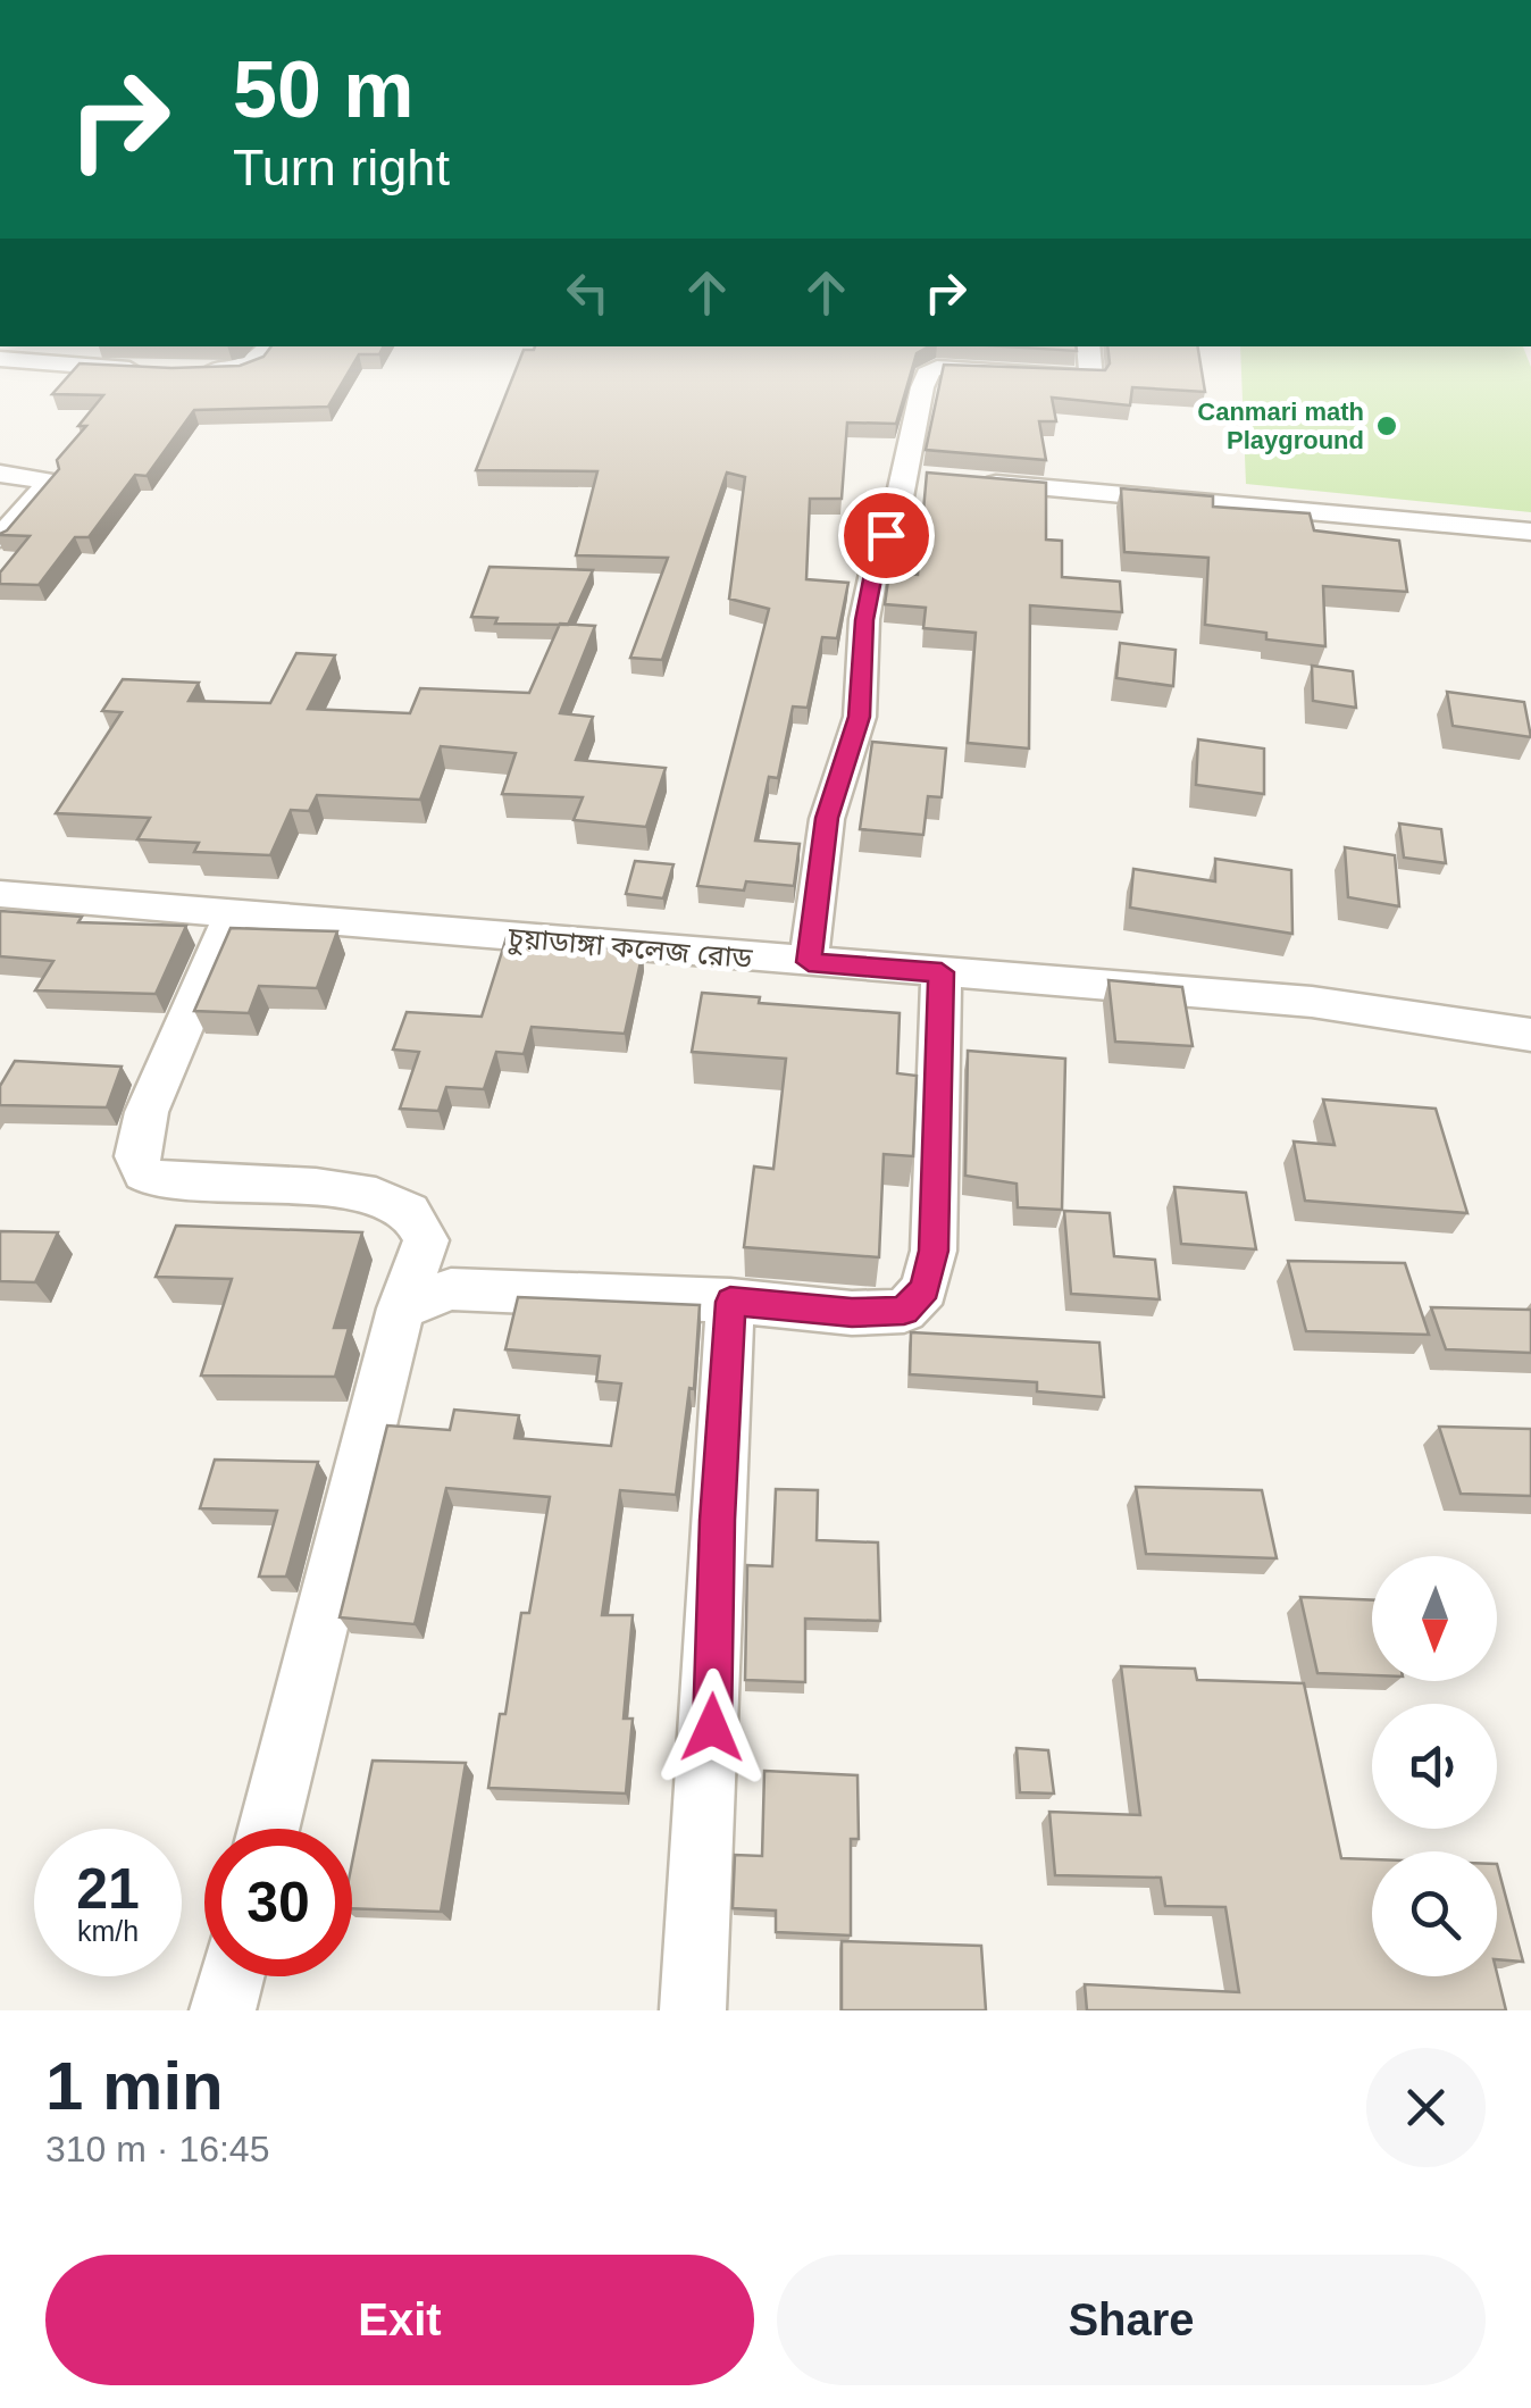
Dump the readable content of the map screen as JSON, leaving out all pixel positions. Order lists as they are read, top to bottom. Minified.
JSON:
{"streets":{"street":["চুয়াডাঙ্গা কলেজ রোড"]},"places":["Canmari math Playground"],"north":"bottom","page":{"turn":["50 m","Turn right"],"speed":"21 km/h","limit":"30","heading":["1 min","310 m · 16:45"],"buttons":["Exit","Share"]}}
